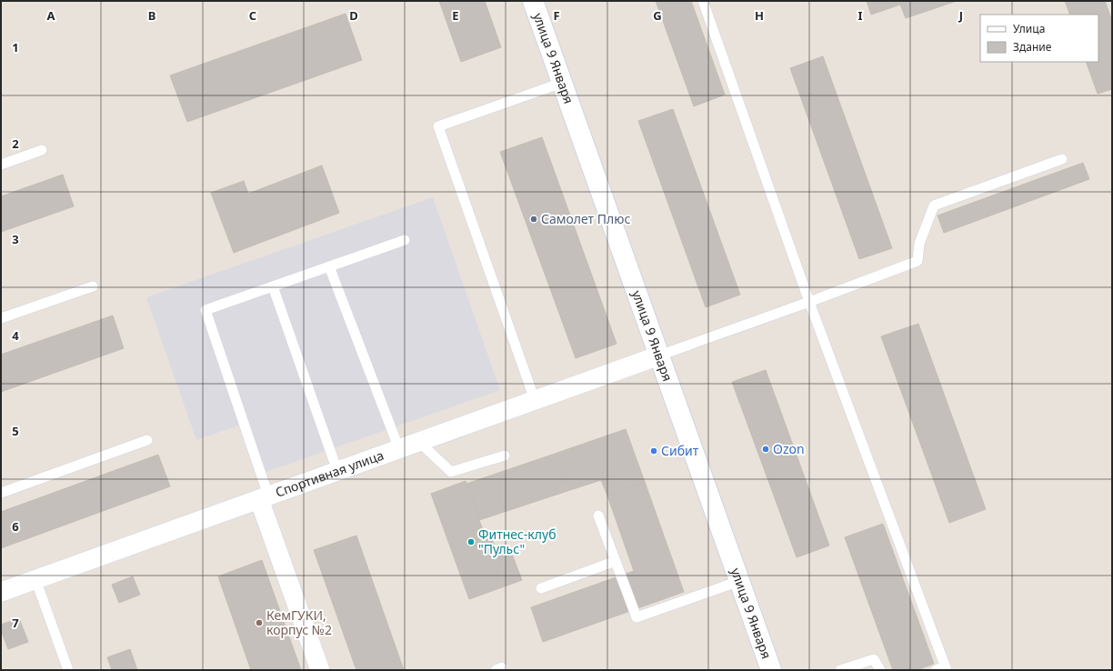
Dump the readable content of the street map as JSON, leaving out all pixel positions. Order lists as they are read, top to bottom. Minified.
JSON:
{"streets":{"street":["улица 9 Января","Спортивная улица"]},"crossings":[["улица 9 Января","Спортивная улица"]],"places":["Самолет Плюс","Ozon","Сибит","Фитнес-клуб \"Пульс\"","КемГУКИ, корпус №2"],"legend":["Улица","Здание"],"grid":{"columns":["A","B","C","D","E","F","G","H","I","J"],"rows":["1","2","3","4","5","6","7"]}}
